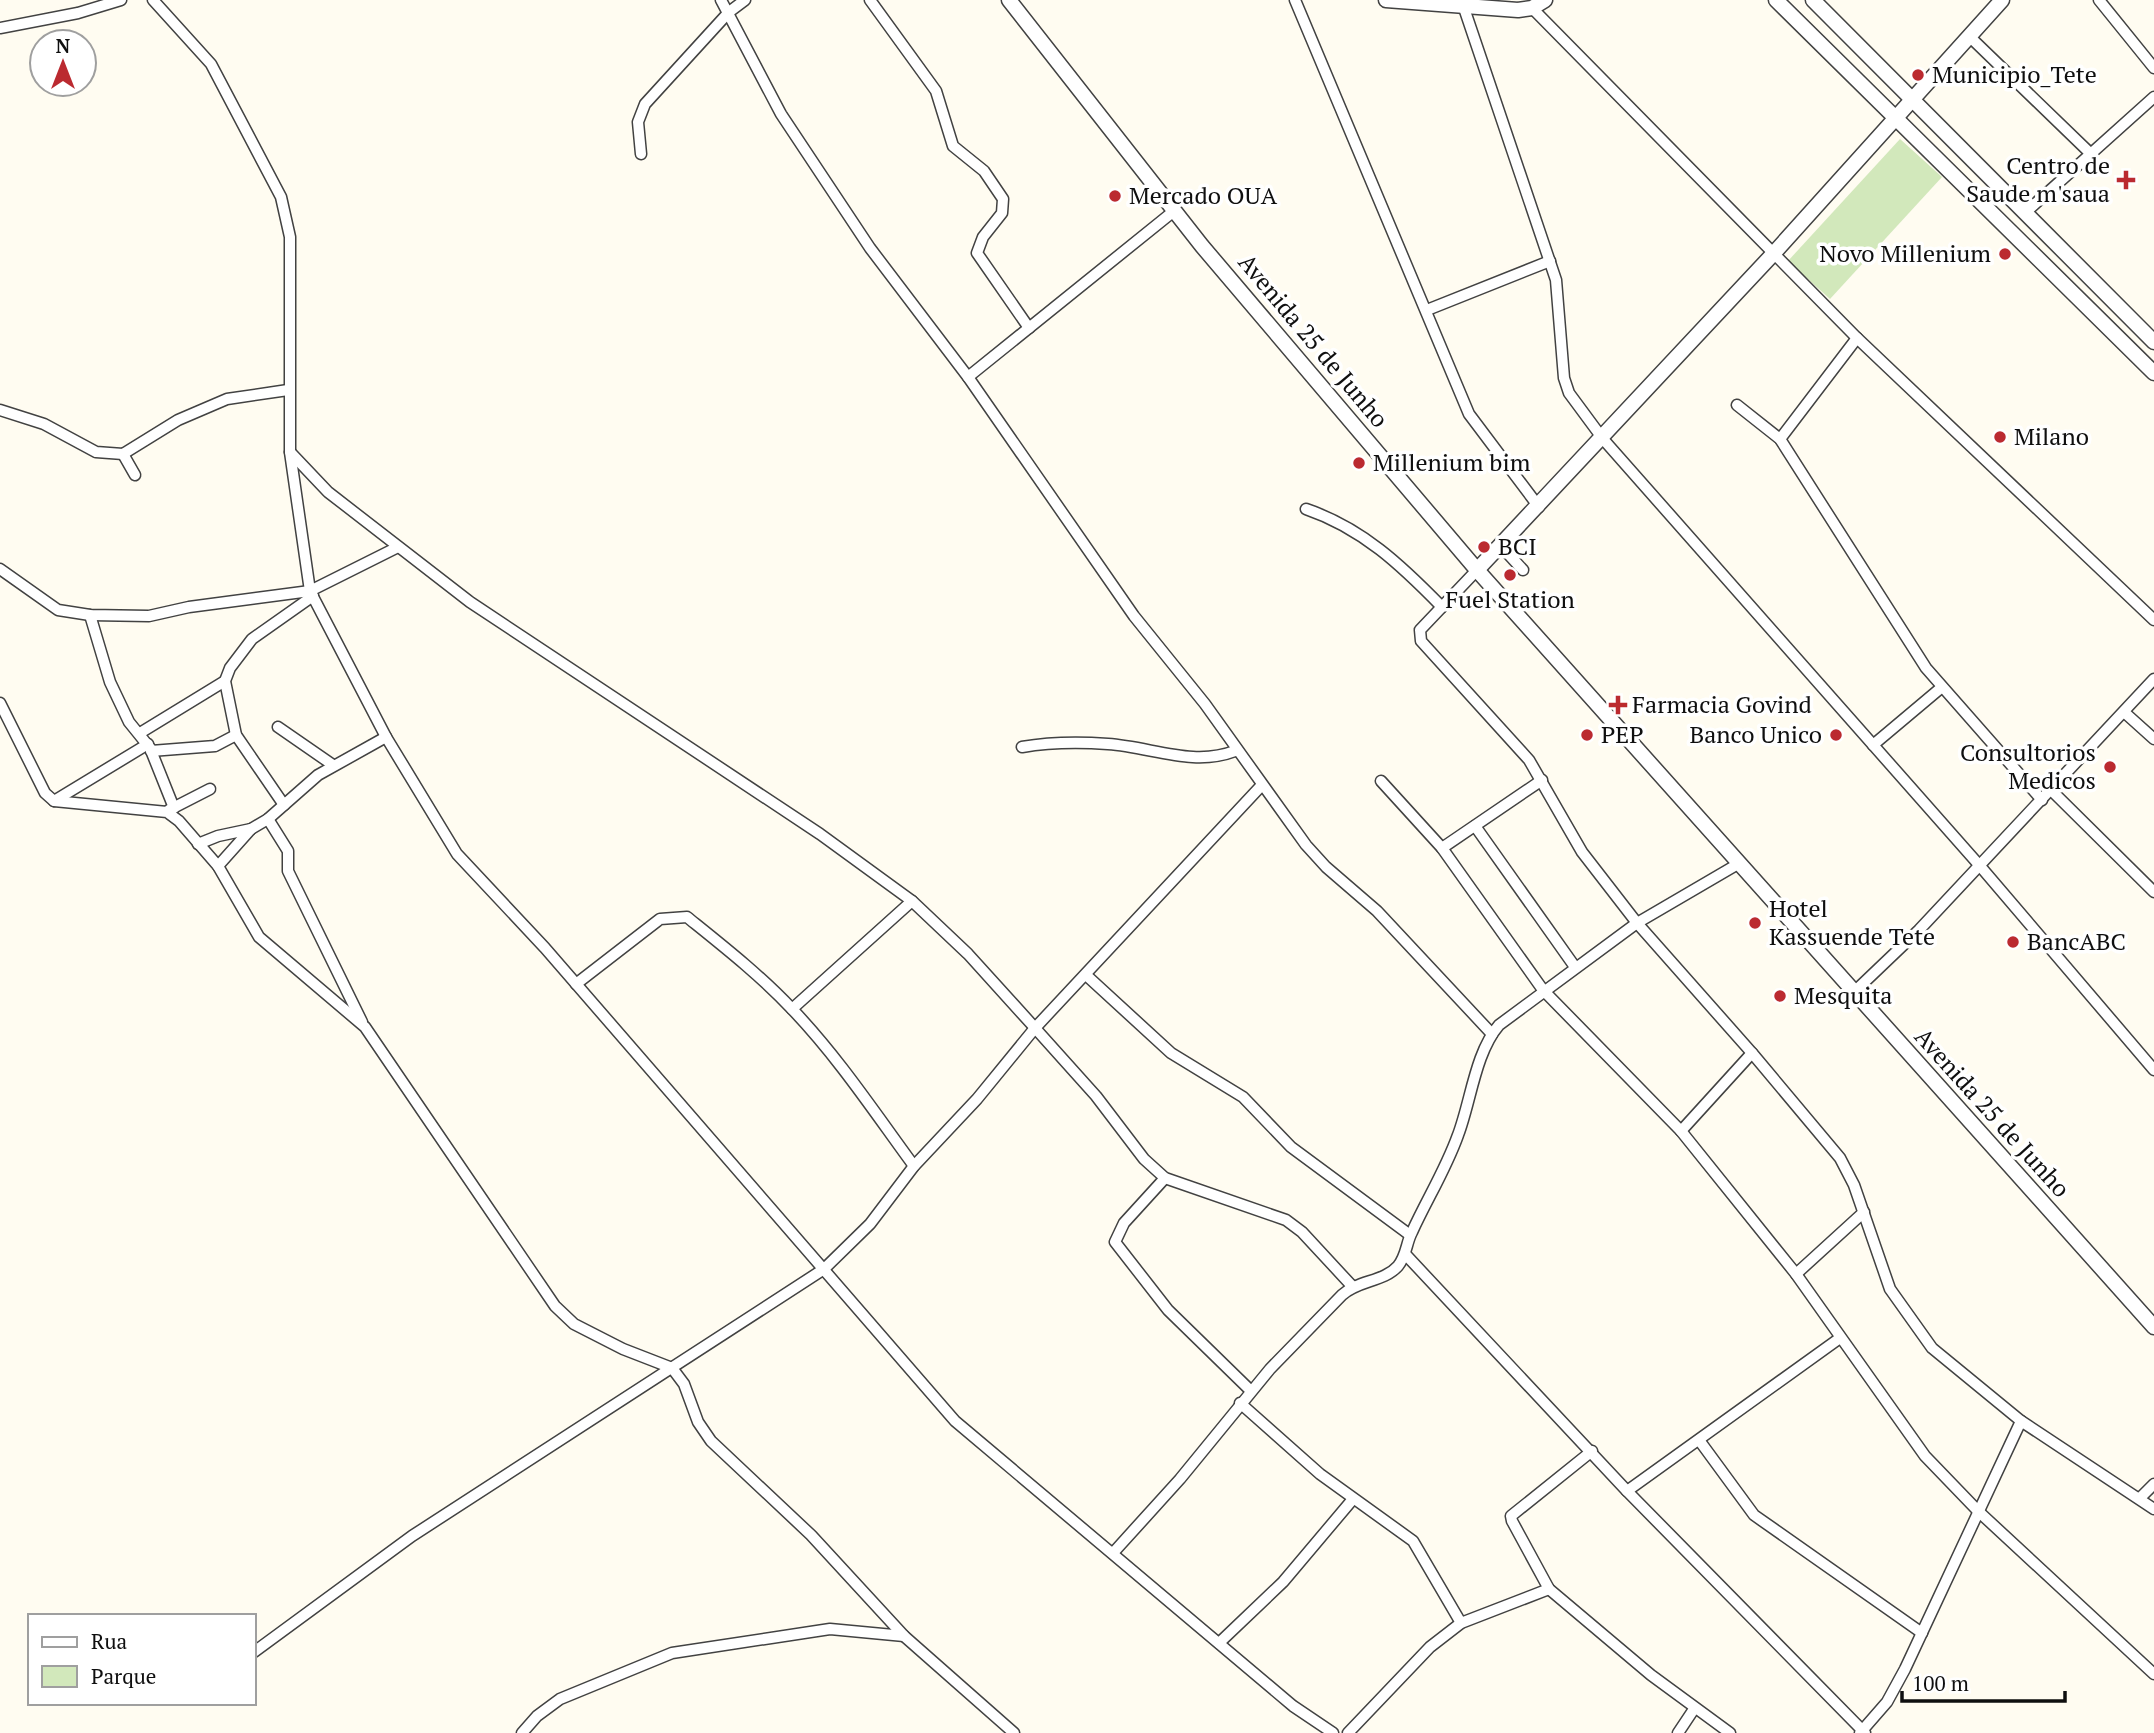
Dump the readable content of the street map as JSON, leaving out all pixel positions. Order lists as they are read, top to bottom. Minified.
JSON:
{"streets":{"street":["Avenida 25 de Junho"]},"places":{"other":["Municipio_Tete","Mercado OUA","Novo Millenium","Milano","Millenium bim","BCI","Fuel Station","PEP","Banco Unico","Consultorios Medicos","Hotel Kassuende Tete","BancABC","Mesquita"],"health":["Centro de Saude m'saua","Farmacia Govind"]},"legend":["Rua","Parque"],"scale_bar":"100 m","north":"top"}
